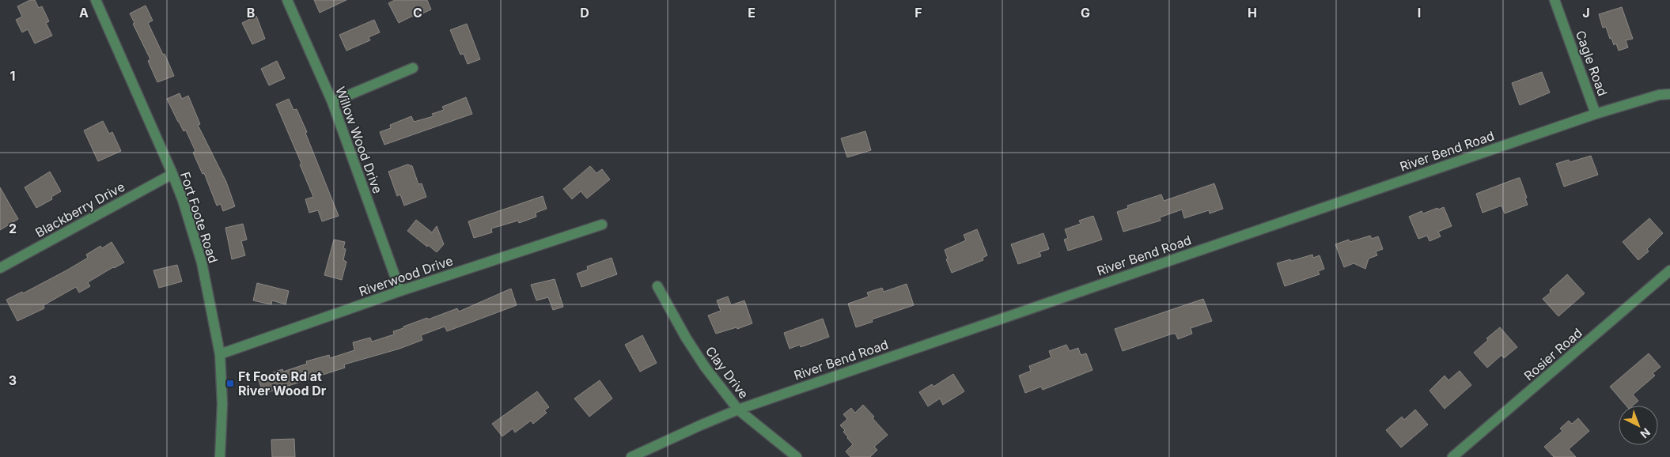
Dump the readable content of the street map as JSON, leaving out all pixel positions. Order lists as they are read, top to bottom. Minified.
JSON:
{"streets":{"street":["Cagle Road","Willow Wood Drive","River Bend Road","Blackberry Drive","Fort Foote Road","Riverwood Drive","Rosier Road","Clay Drive"]},"crossings":[["Cagle Road","River Bend Road"],["Willow Wood Drive","Riverwood Drive"],["River Bend Road","Clay Drive"],["Blackberry Drive","Fort Foote Road"],["Fort Foote Road","Riverwood Drive"]],"places":{"transit":["Ft Foote Rd at River Wood Dr"]},"north":"bottom right","grid":{"columns":["A","B","C","D","E","F","G","H","I","J"],"rows":["1","2","3"]}}
